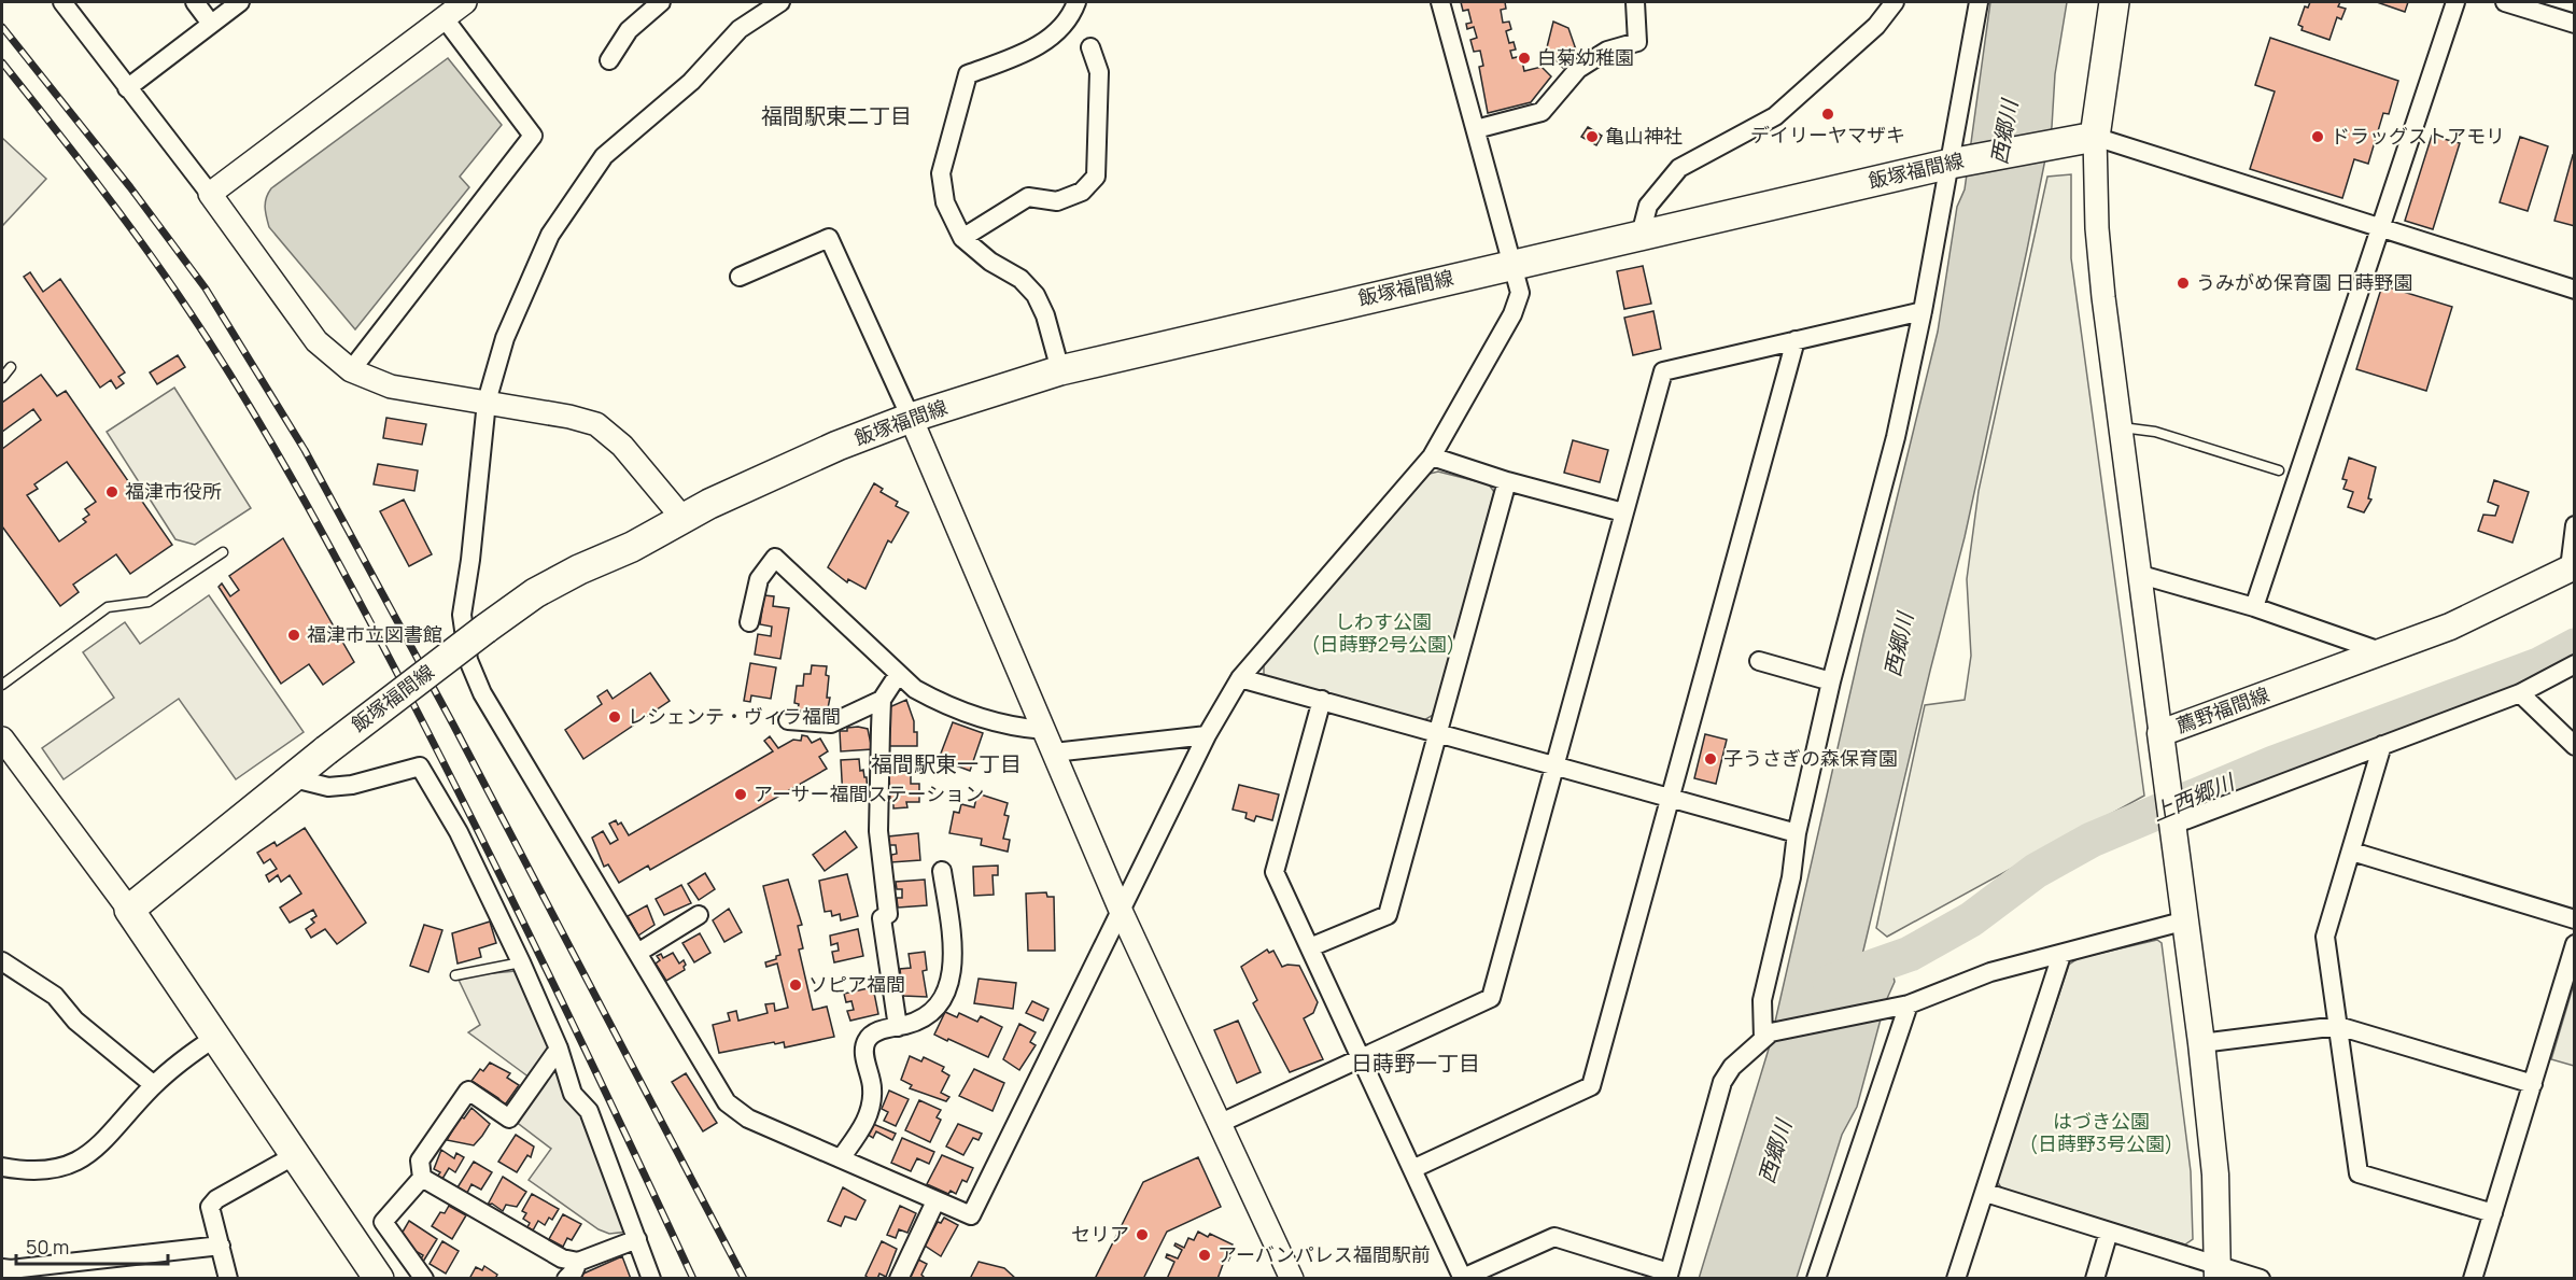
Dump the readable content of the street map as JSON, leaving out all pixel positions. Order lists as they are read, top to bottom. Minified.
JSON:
{"streets":{"main road":["飯塚福間線","薦野福間線"]},"districts":["福間駅東二丁目","福間駅東一丁目","日蒔野一丁目"],"water":["西郷川","上西郷川"],"parks":["しわす公園 (日蒔野2号公園)","はづき公園 (日蒔野3号公園)"],"places":["白菊幼稚園","デイリーヤマザキ","亀山神社","ドラッグストアモリ","うみがめ保育園 日蒔野園","福津市役所","福津市立図書館","レシェンテ・ヴィラ福間","子うさぎの森保育園","アーサー福間ステーション","ソピア福間","セリア","アーバンパレス福間駅前"],"scale_bar":"50 m"}
